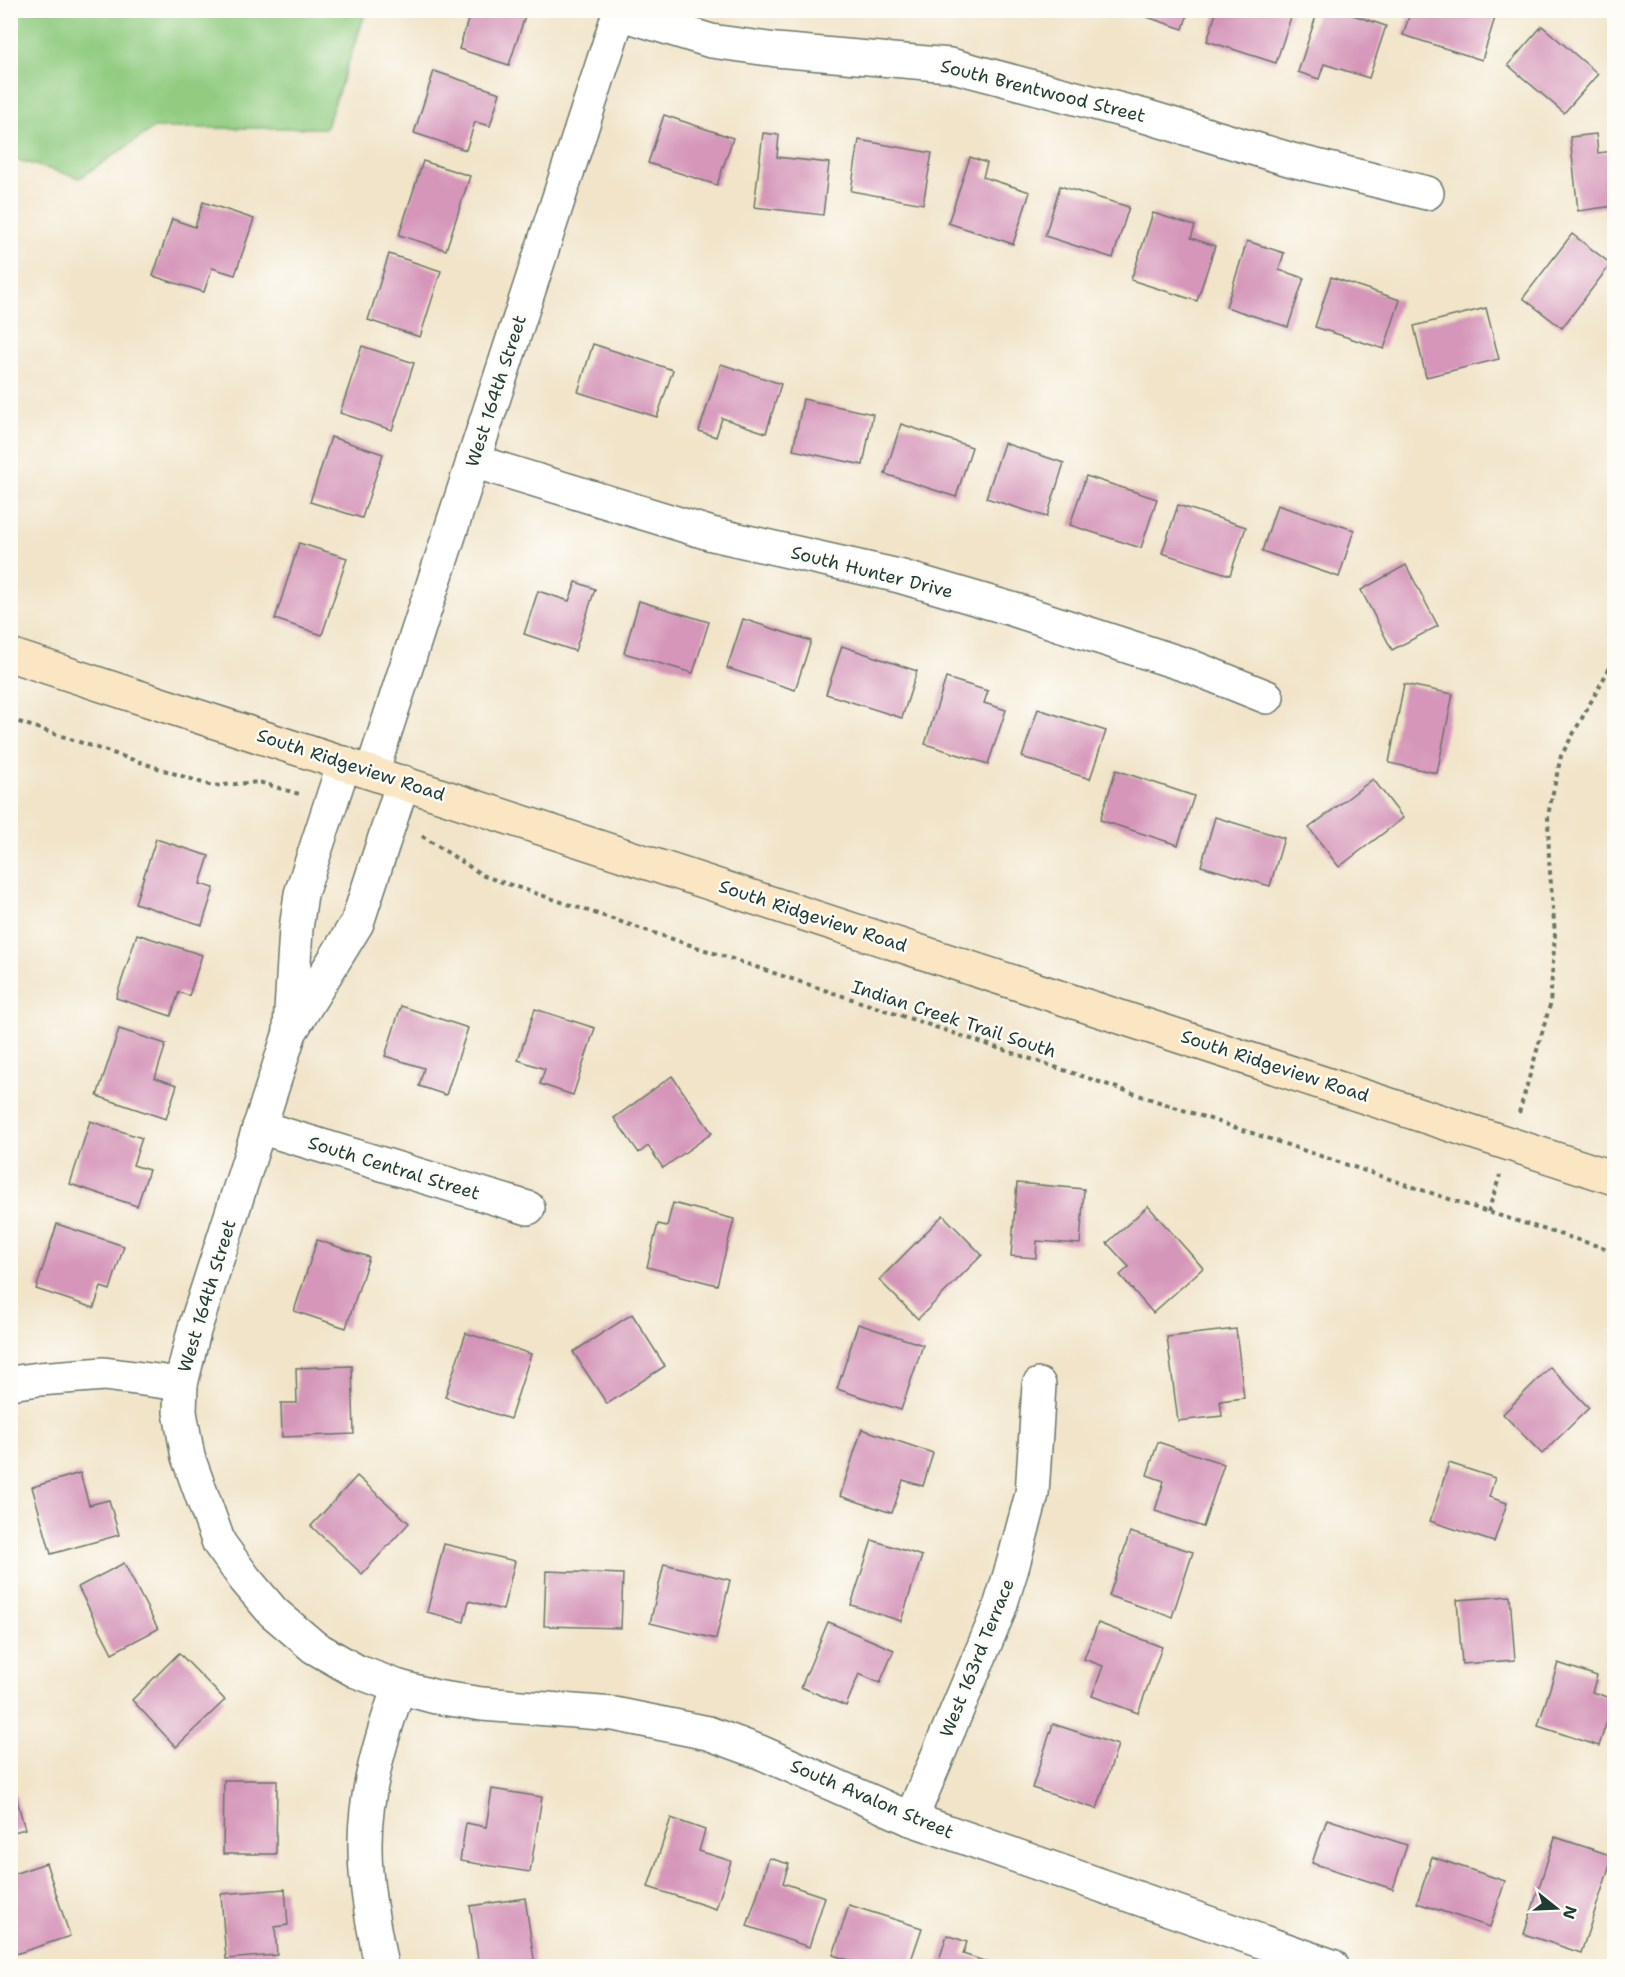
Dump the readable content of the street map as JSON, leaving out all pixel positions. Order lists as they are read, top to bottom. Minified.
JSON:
{"streets":{"main road":["South Ridgeview Road"],"street":["South Brentwood Street","West 164th Street","South Hunter Drive","South Central Street","West 163rd Terrace","South Avalon Street"],"path":["Indian Creek Trail South"]},"crossings":[["South Brentwood Street","West 164th Street"],["West 164th Street","South Hunter Drive"],["West 164th Street","South Ridgeview Road"],["West 164th Street","South Central Street"],["West 164th Street","South Avalon Street"],["West 163rd Terrace","South Avalon Street"]],"north":"right"}
